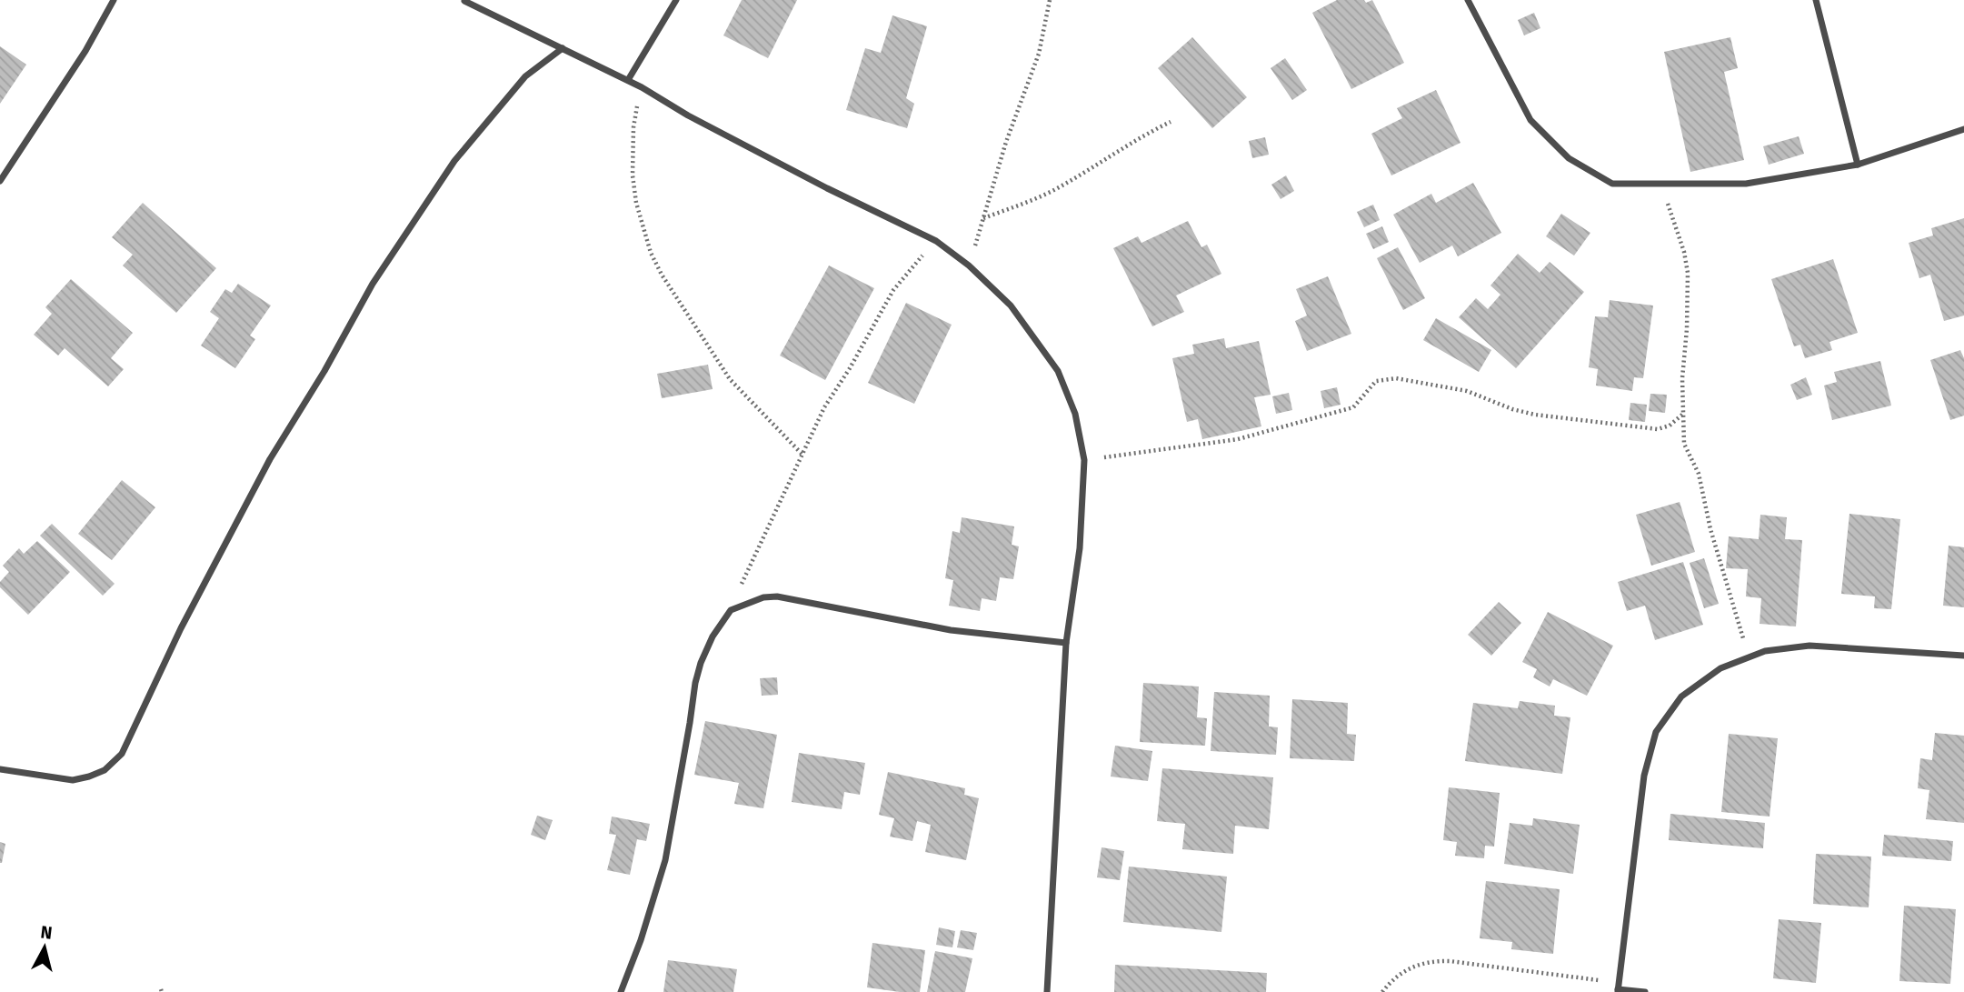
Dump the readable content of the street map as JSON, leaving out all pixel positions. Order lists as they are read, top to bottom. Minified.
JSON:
{"north":"top"}
